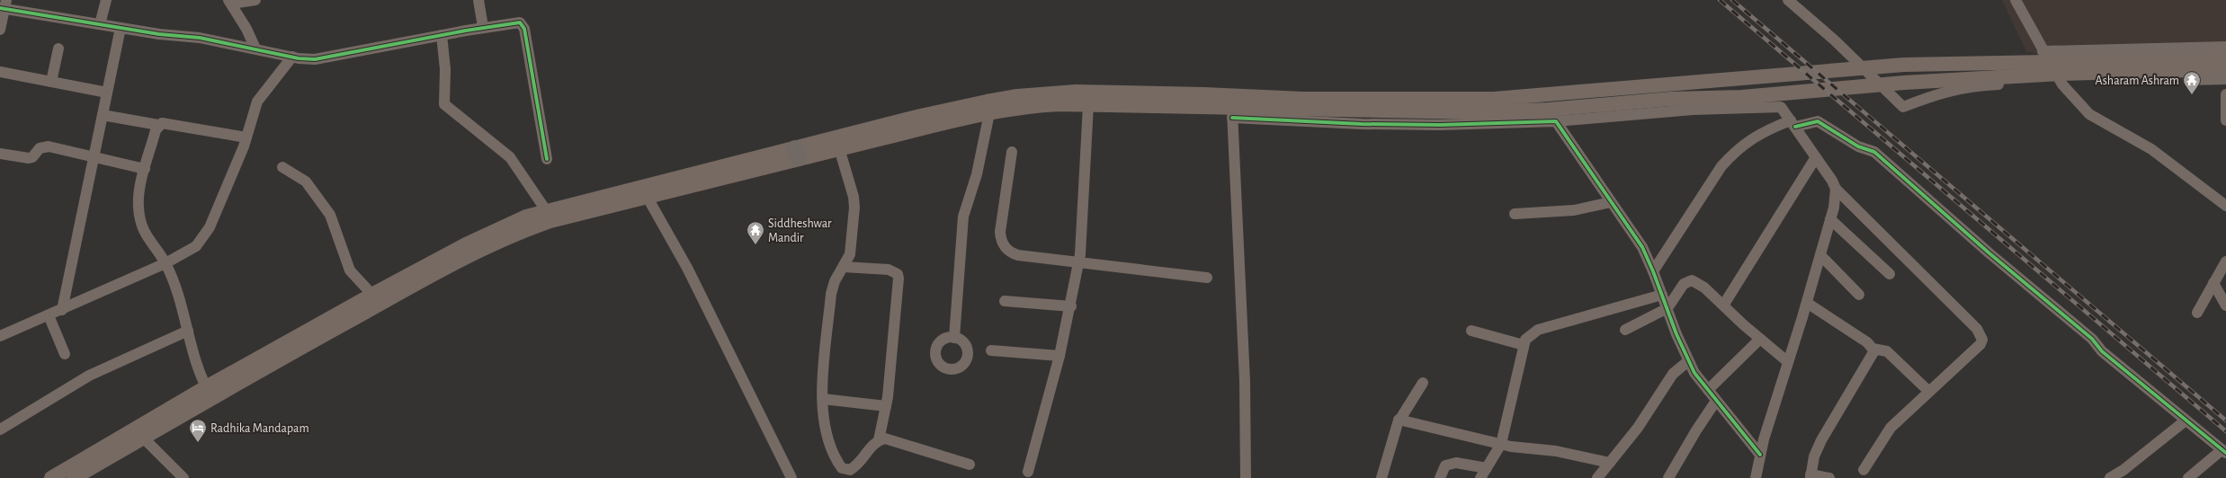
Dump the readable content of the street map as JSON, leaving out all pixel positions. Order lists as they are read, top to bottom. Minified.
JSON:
{"places":{"temple":["Asharam Ashram","Siddheshwar Mandir"],"hotel":["Radhika Mandapam"]}}
